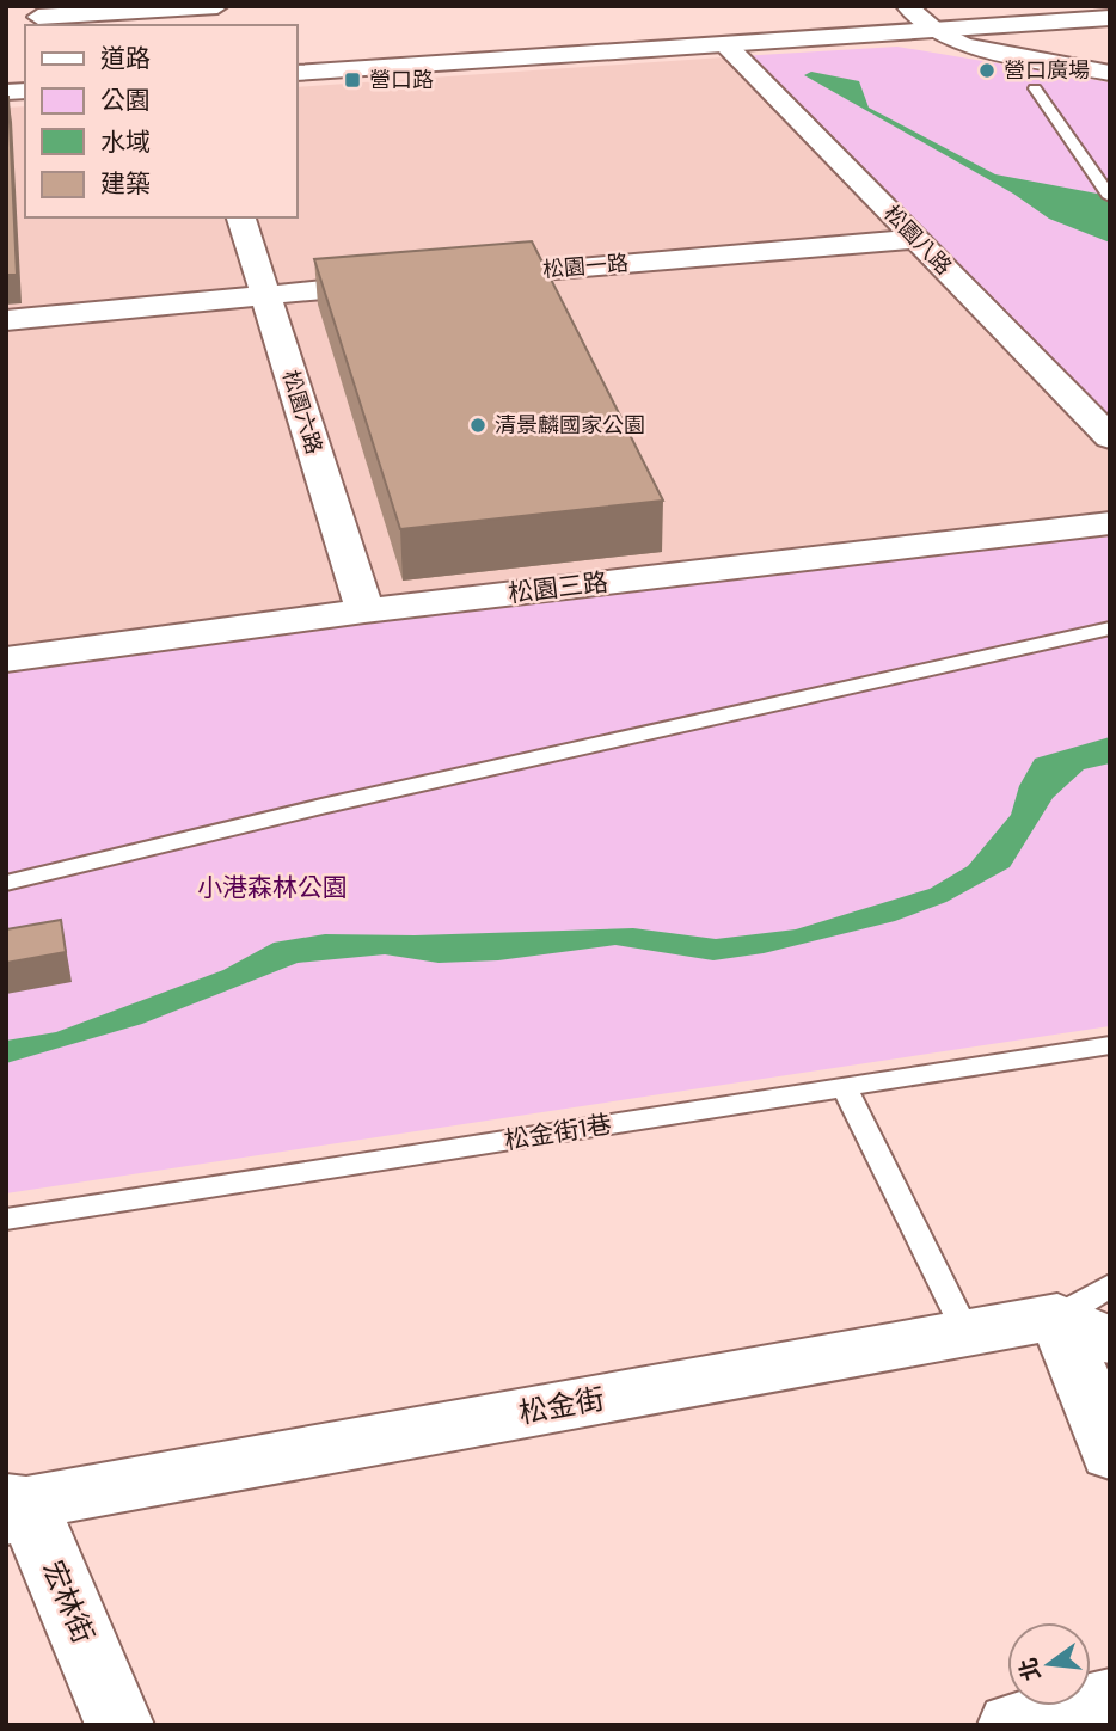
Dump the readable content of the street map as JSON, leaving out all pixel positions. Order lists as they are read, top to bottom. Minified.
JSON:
{"streets":{"street":["松園八路","松園一路","松園六路","松園三路","松金街","宏林街"],"lane":["松金街1巷"]},"crossings":[["松園八路","松園一路"],["松園六路","松園三路"],["松金街","宏林街"]],"parks":["小港森林公園"],"places":{"other":["營口廣場","清景麟國家公園"],"transit":["營口路"]},"legend":["道路","公園","水域","建築"],"north":"left"}
